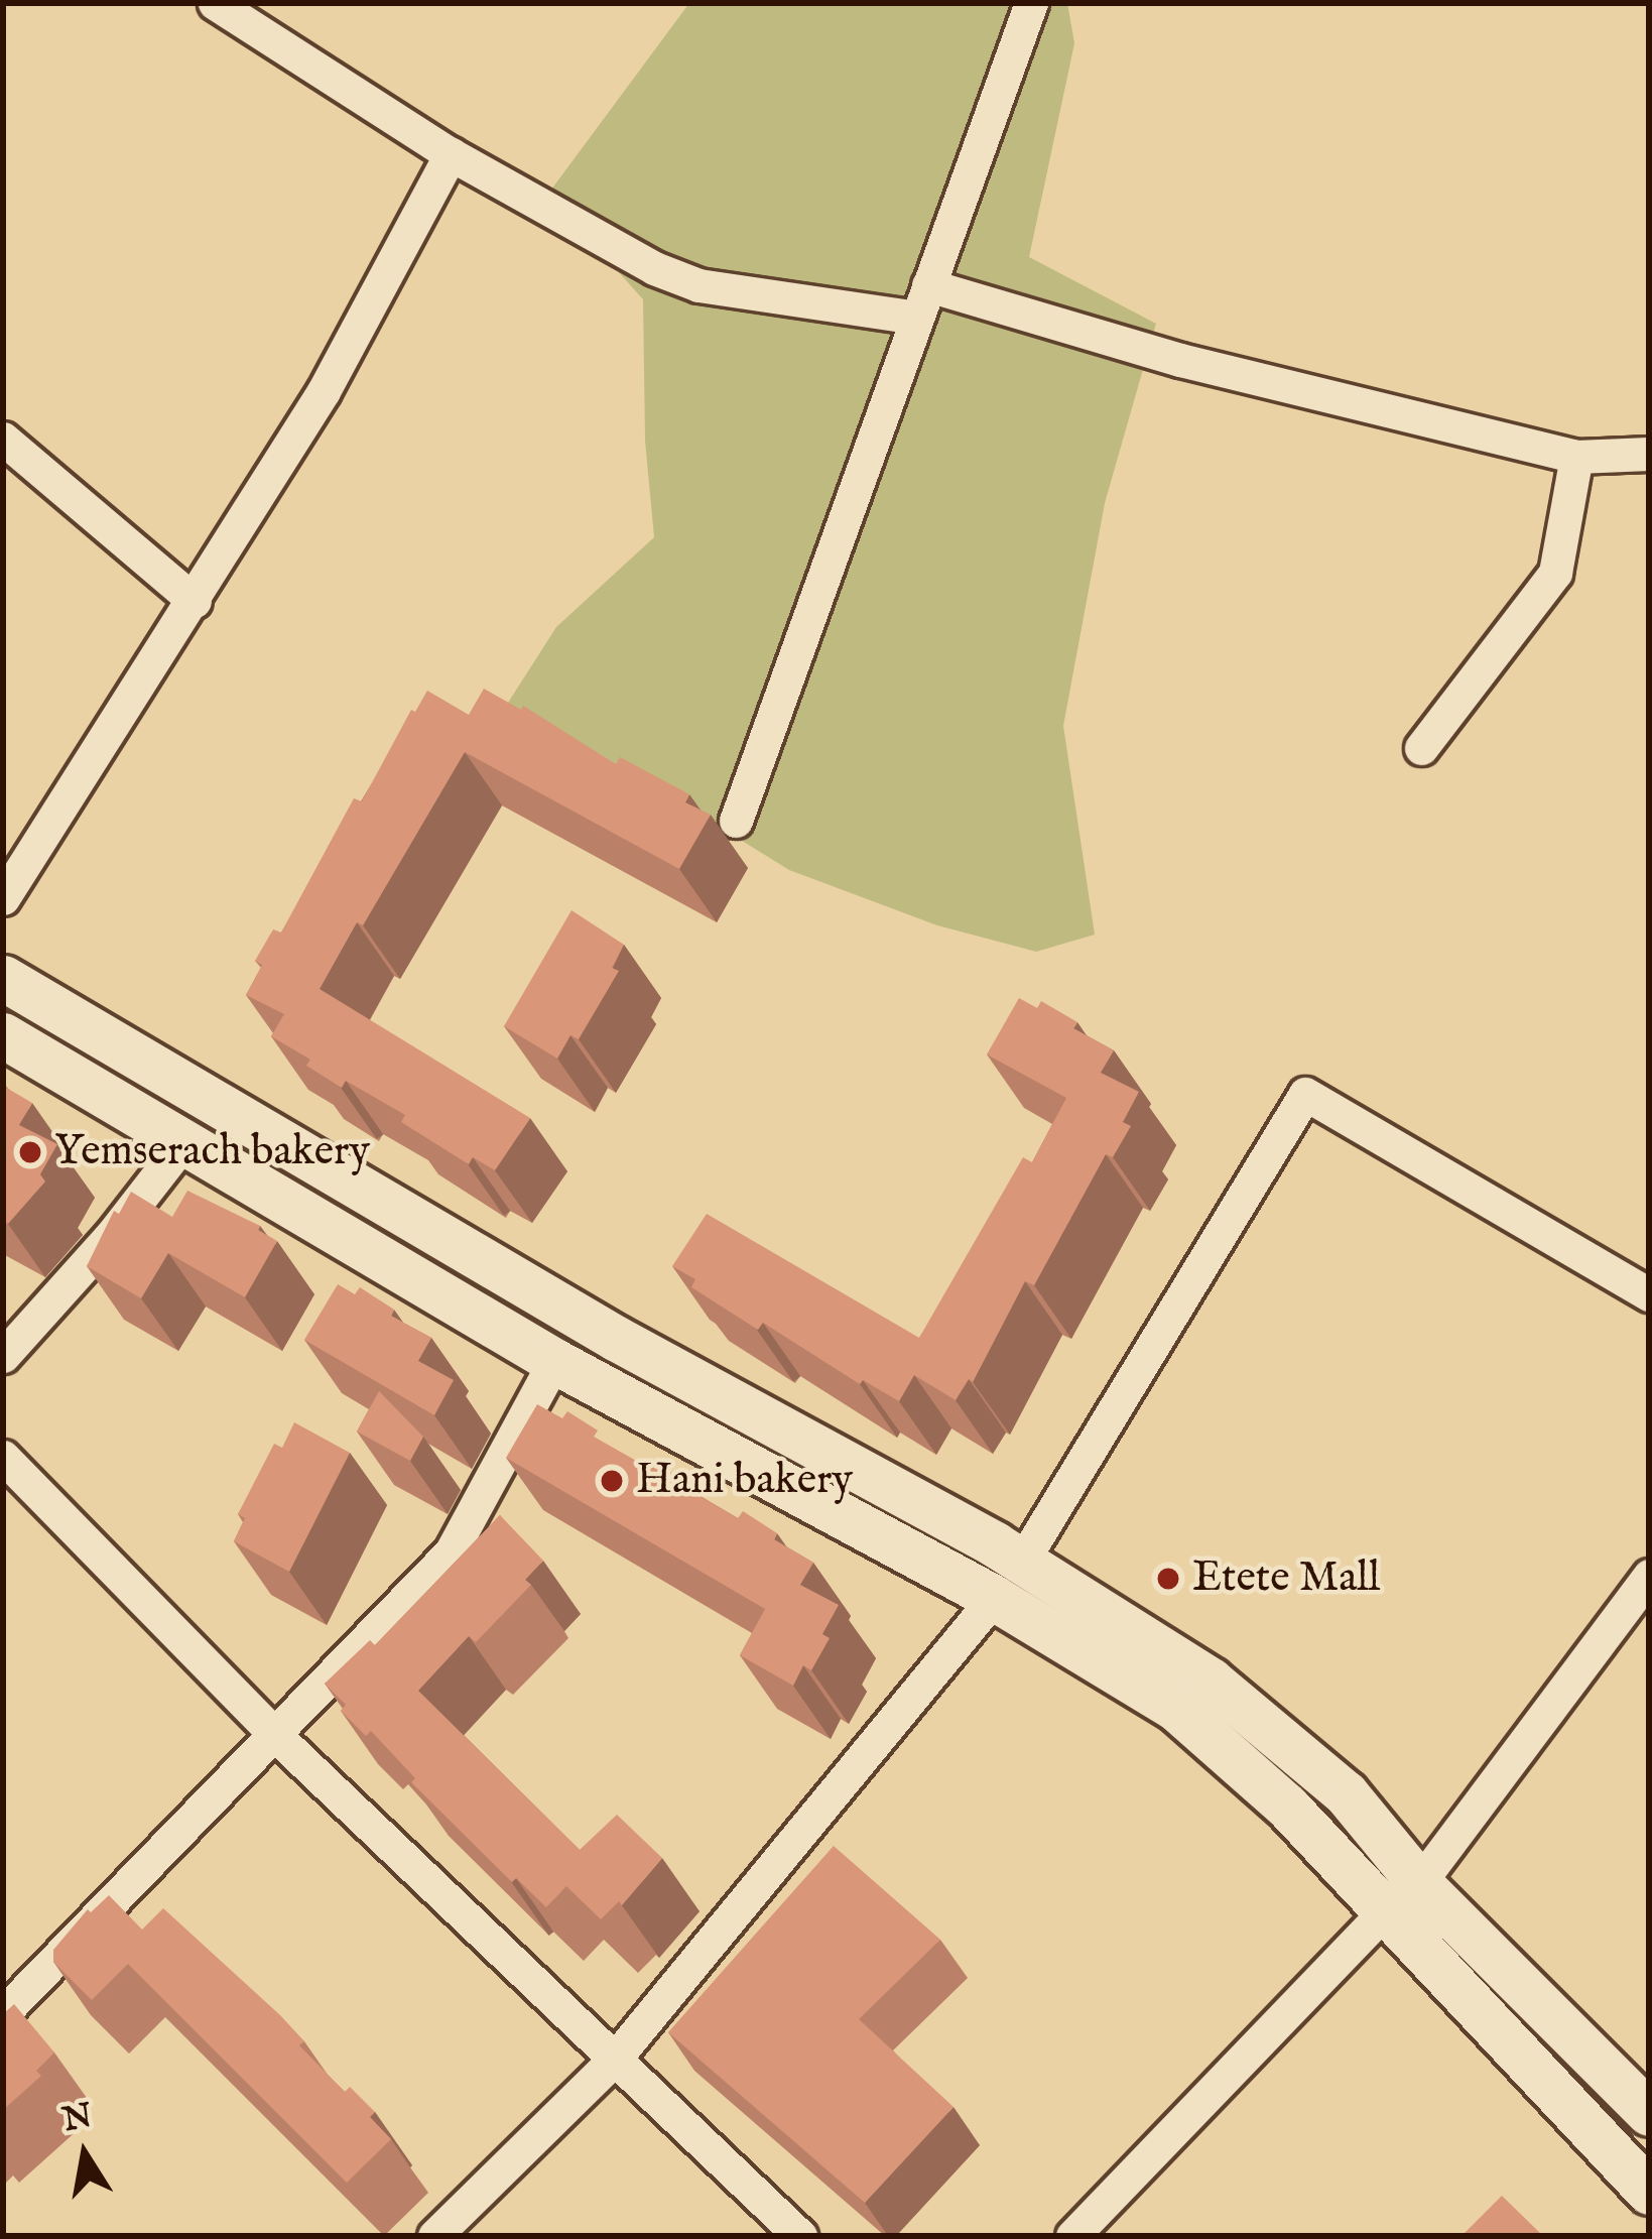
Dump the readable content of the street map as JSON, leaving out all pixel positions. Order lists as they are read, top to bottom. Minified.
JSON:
{"places":["Yemserach bakery","Hani bakery","Etete Mall"],"north":"top"}
